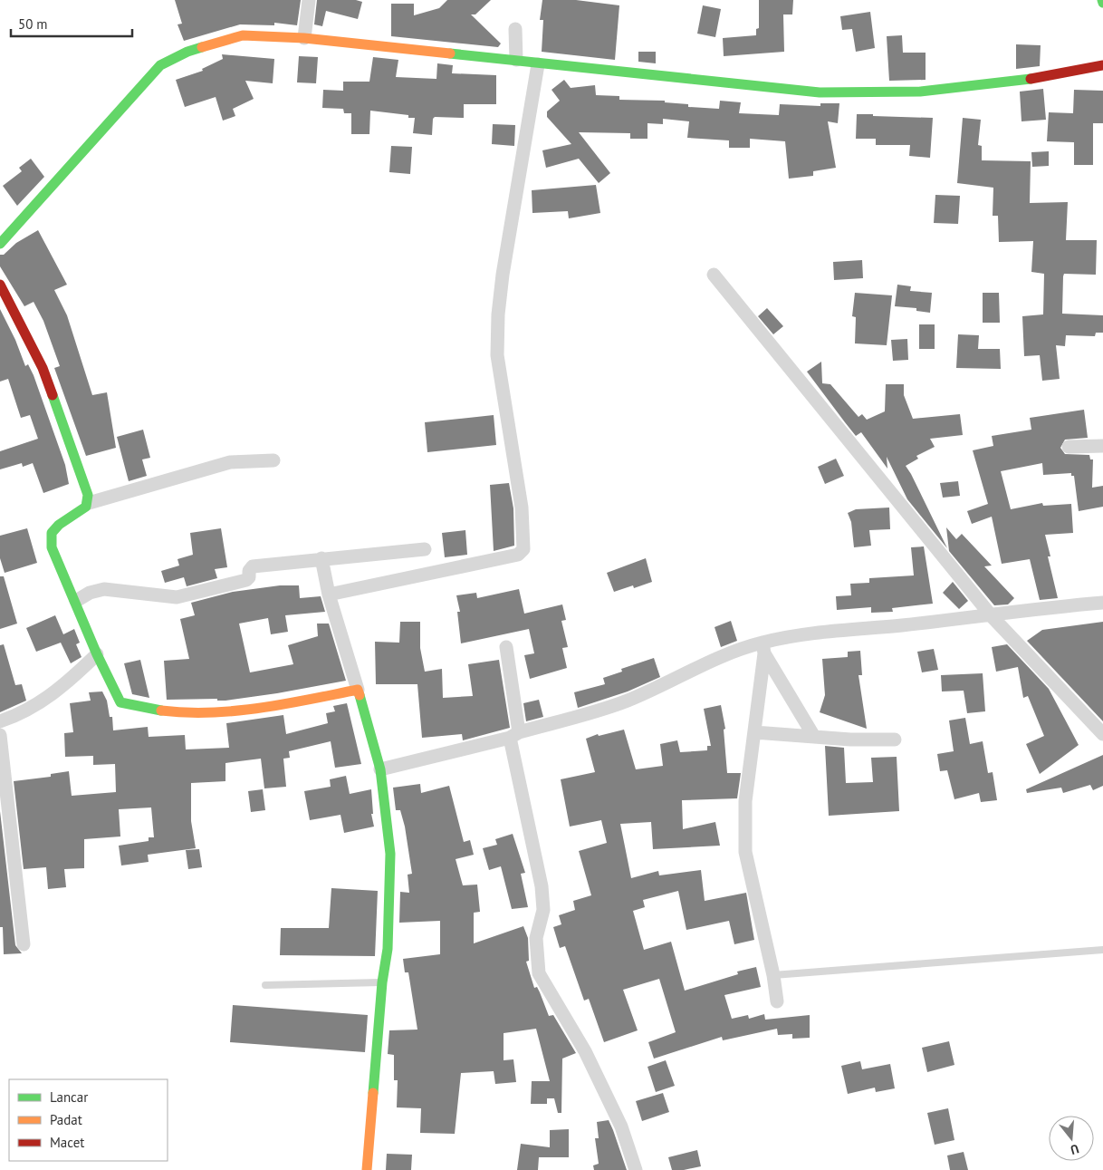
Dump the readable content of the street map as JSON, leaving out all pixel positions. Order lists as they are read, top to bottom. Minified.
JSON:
{"legend":["Lancar","Padat","Macet"],"scale_bar":"50 m","north":"bottom"}
